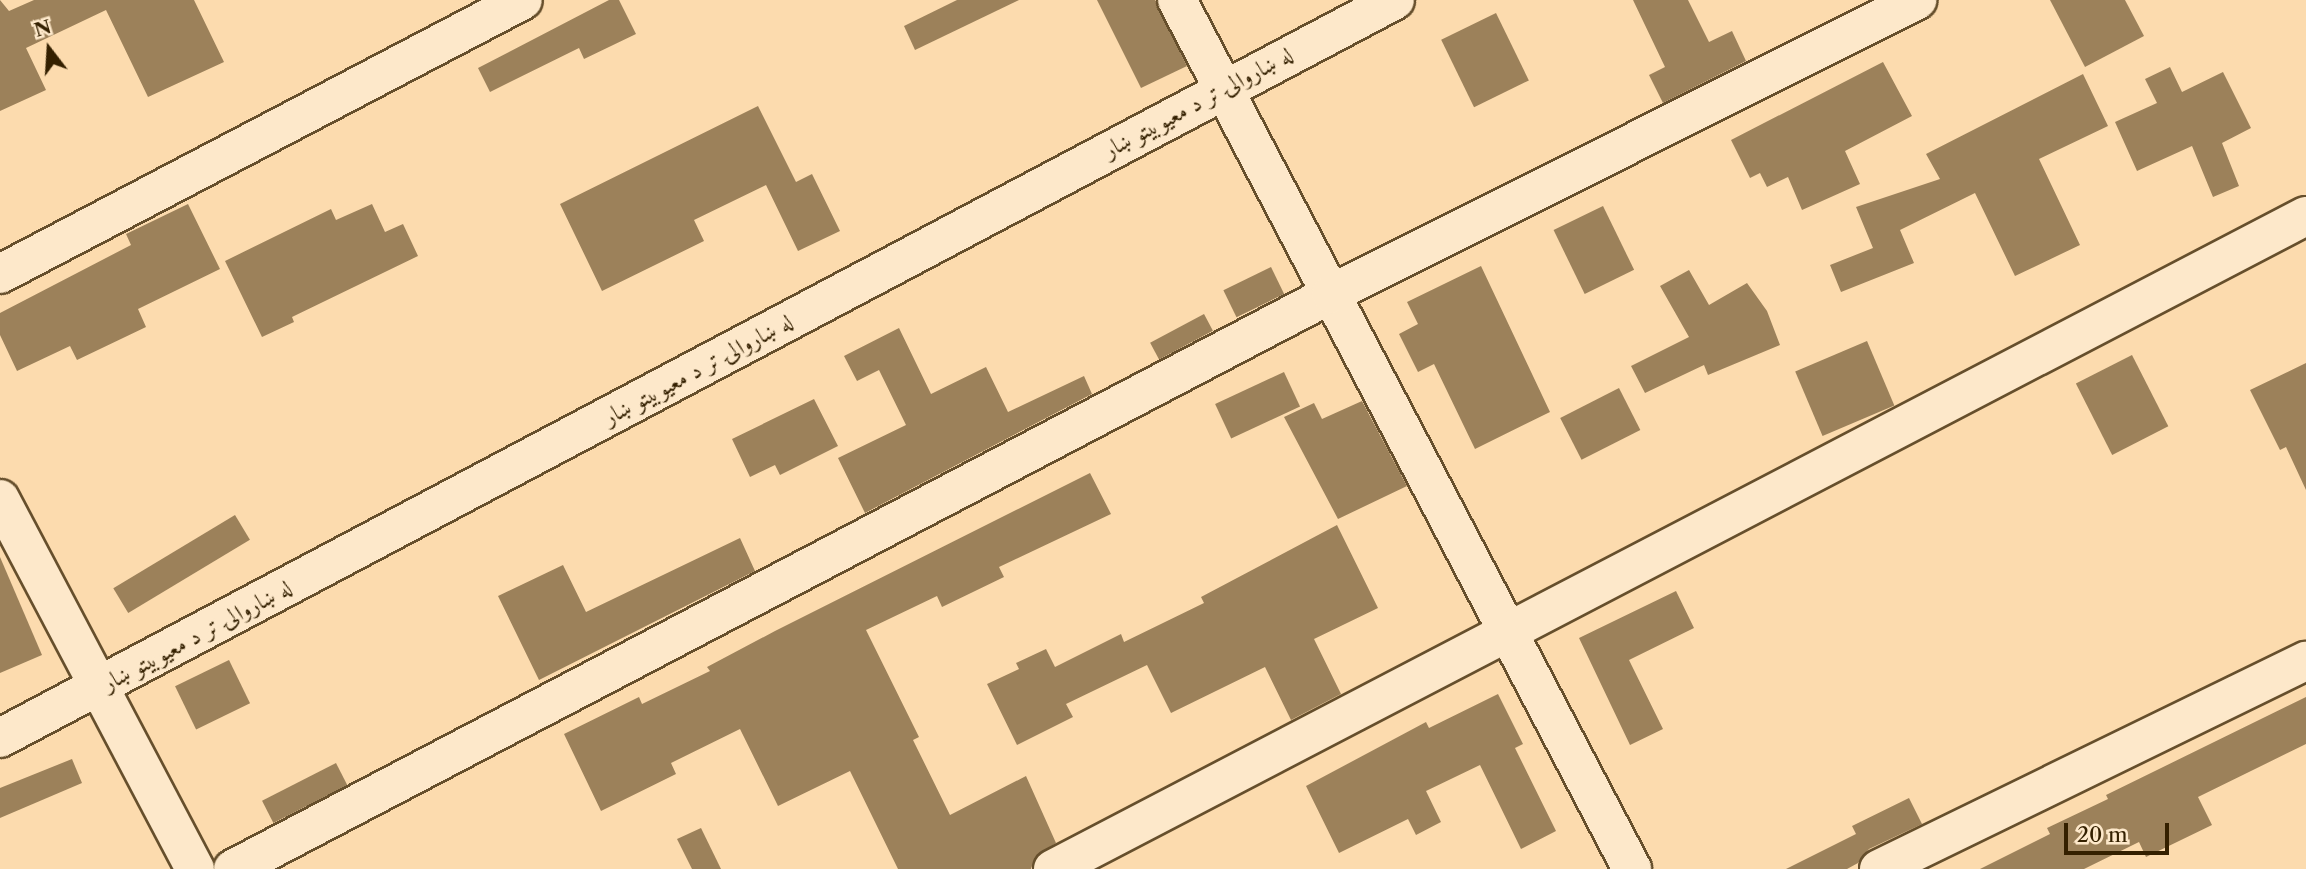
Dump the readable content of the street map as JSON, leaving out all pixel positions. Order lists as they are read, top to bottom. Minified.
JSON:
{"streets":{"street":["له ښاروالۍ تر د معیوبیتو ښار"]},"scale_bar":"20 m","north":"top"}
